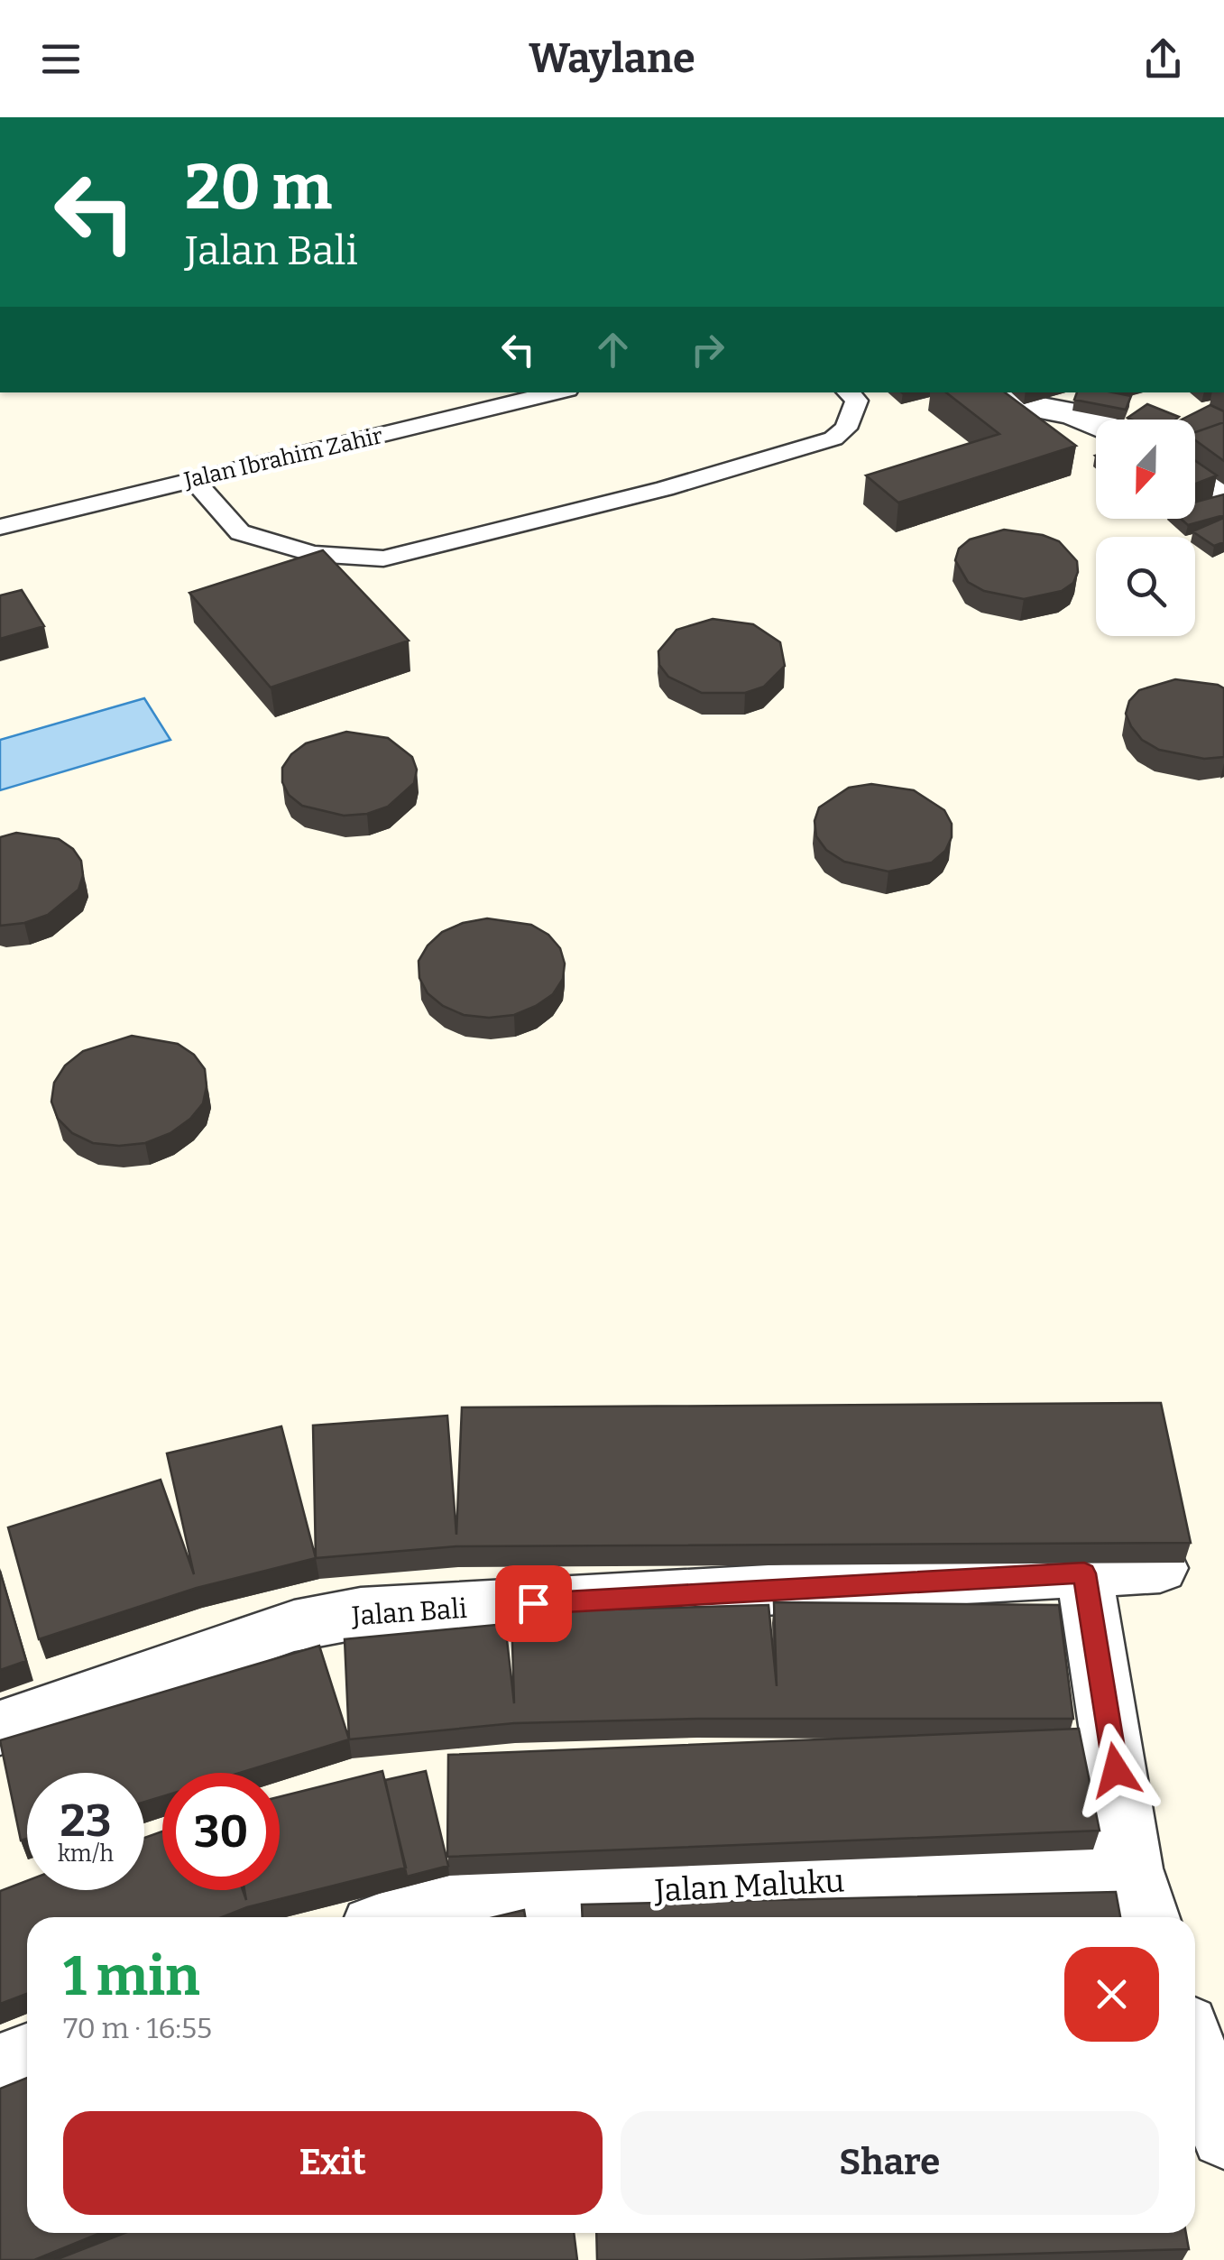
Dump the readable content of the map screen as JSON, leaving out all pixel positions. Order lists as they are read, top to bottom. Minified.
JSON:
{"streets":{"street":["Jalan Bali","Jalan Maluku"],"lane":["Jalan Ibrahim Zahir"]},"north":"bottom","page":{"header":"Waylane","turn":["20 m","Jalan Bali"],"speed":"23 km/h","limit":"30","heading":["1 min","70 m · 16:55"],"buttons":["Exit","Share"]}}
